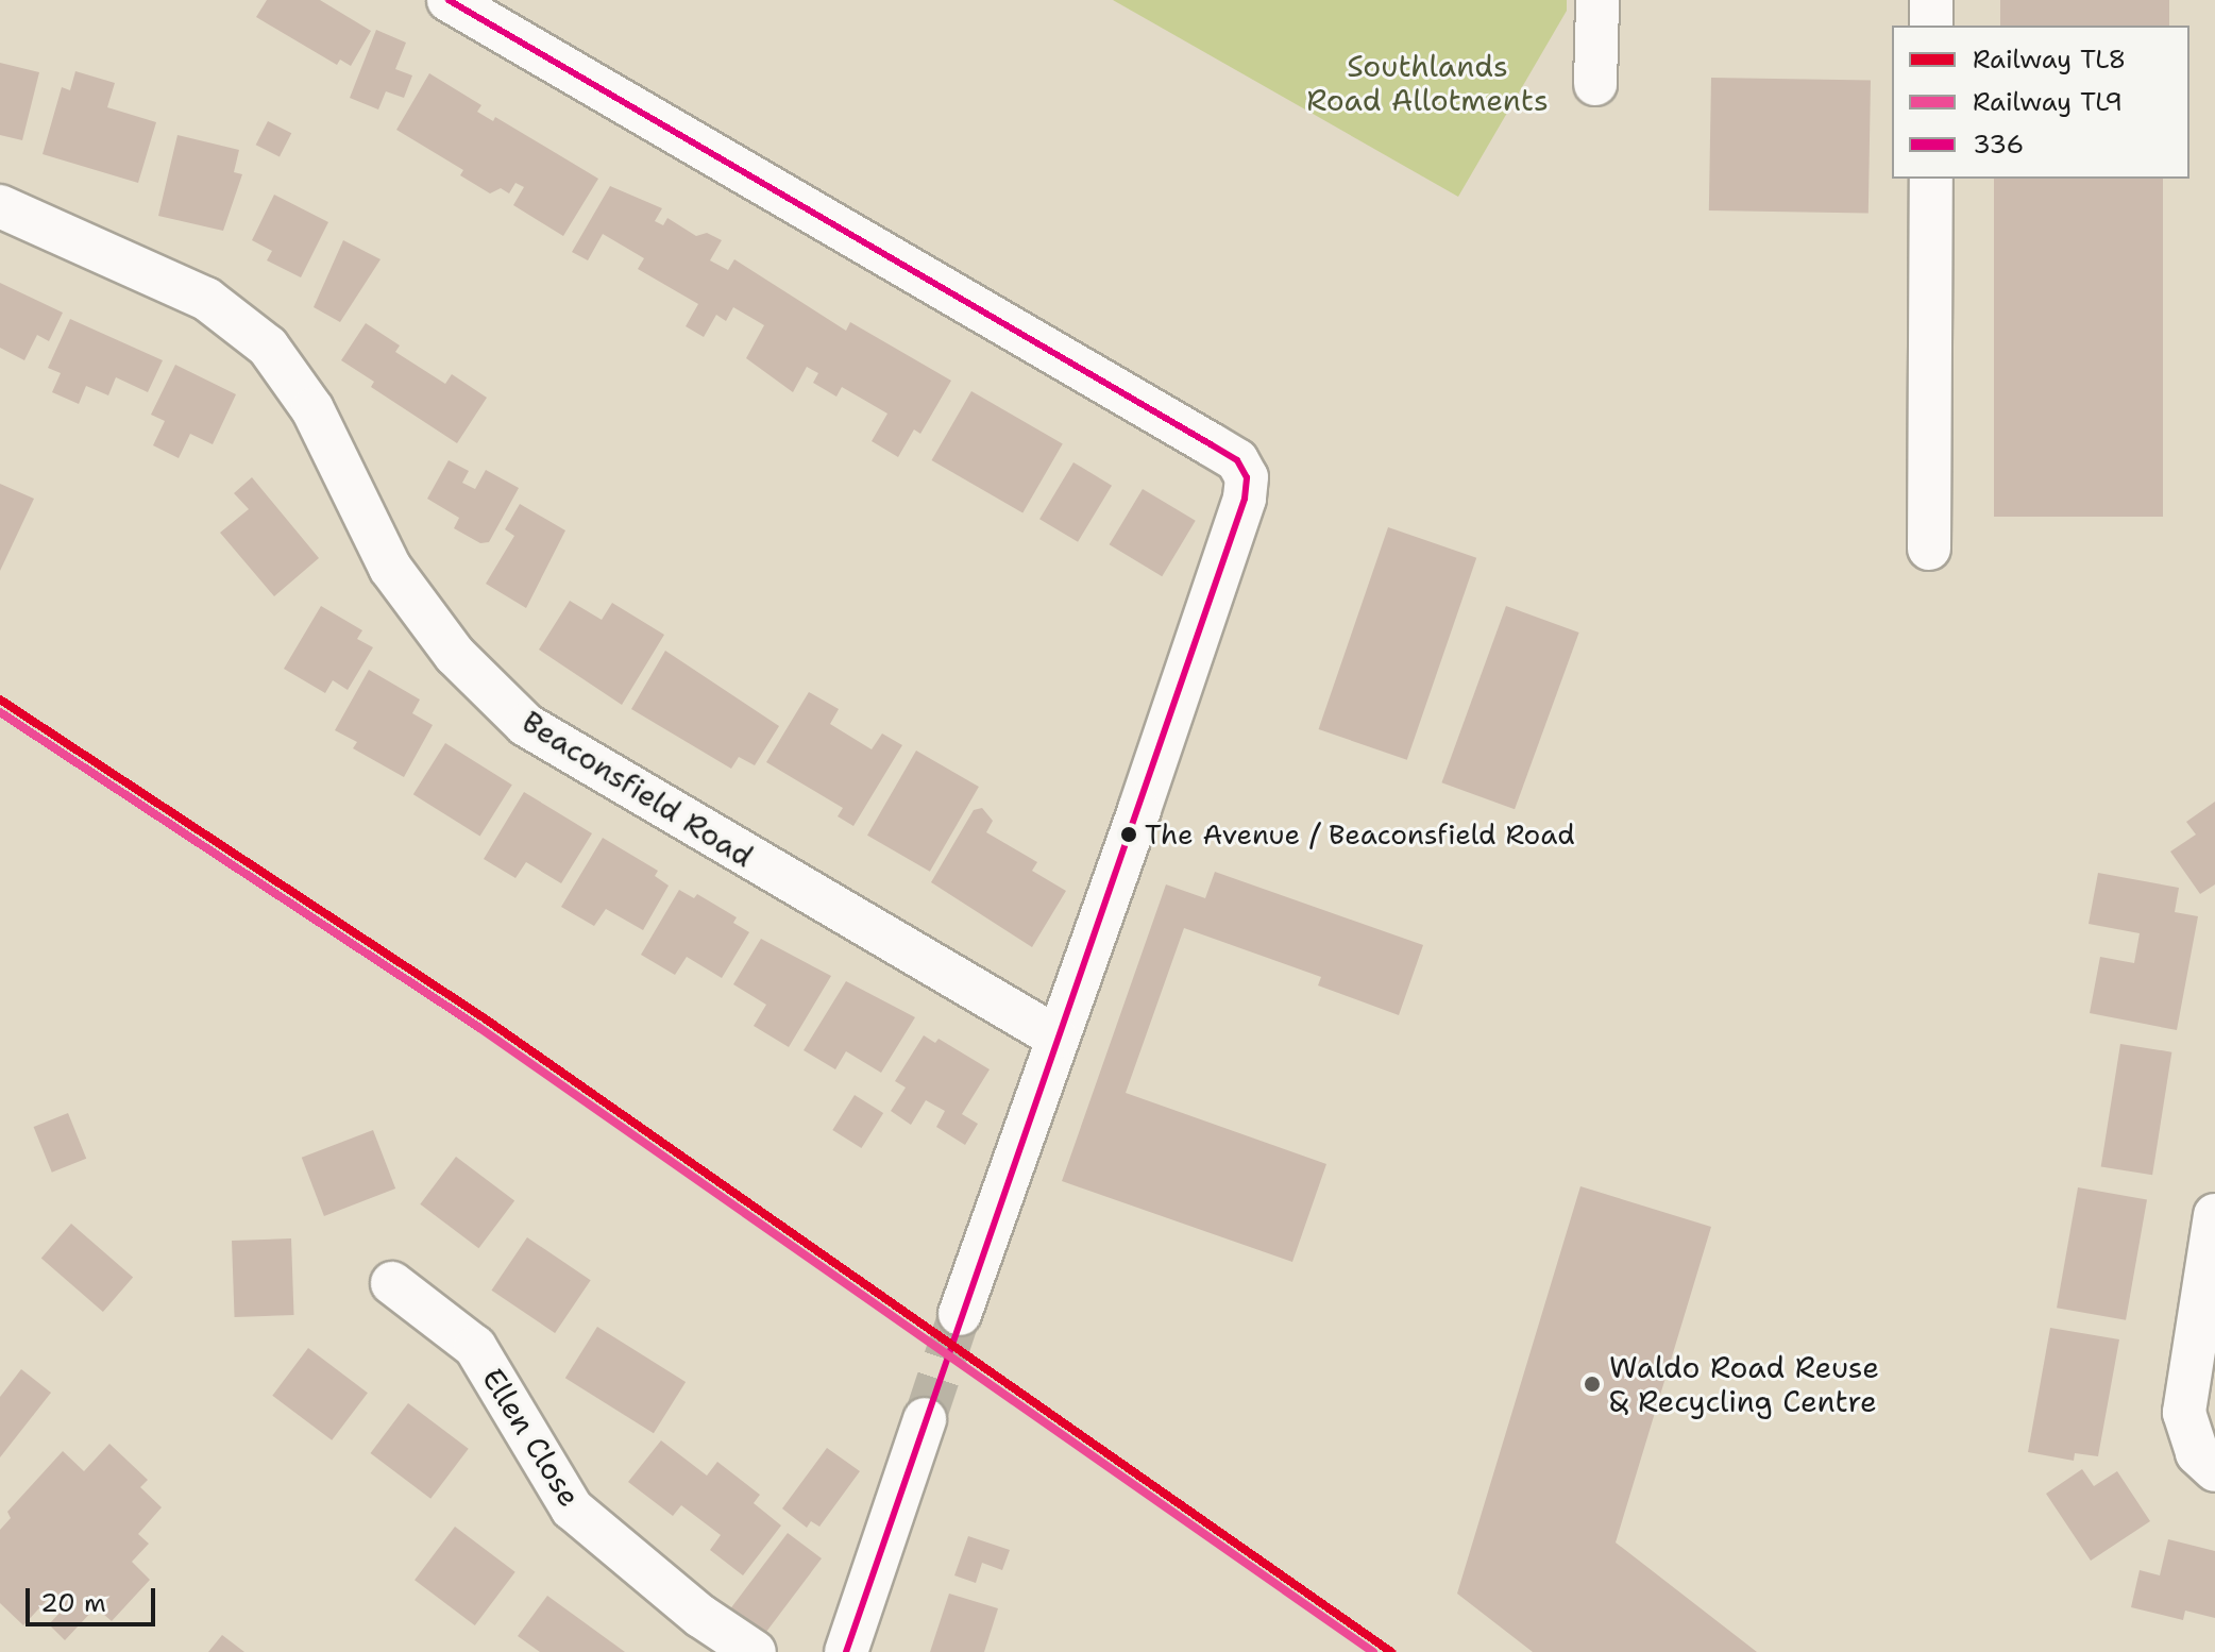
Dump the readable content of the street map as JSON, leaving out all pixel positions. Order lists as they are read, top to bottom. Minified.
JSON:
{"streets":{"street":["Beaconsfield Road","Ellen Close"]},"parks":["Southlands Road Allotments"],"places":["The Avenue / Beaconsfield Road","Waldo Road Reuse & Recycling Centre"],"lines":["transit line 336","rail line TL8","rail line TL9"],"legend":["Railway TL8","Railway TL9","336"],"scale_bar":"20 m"}
